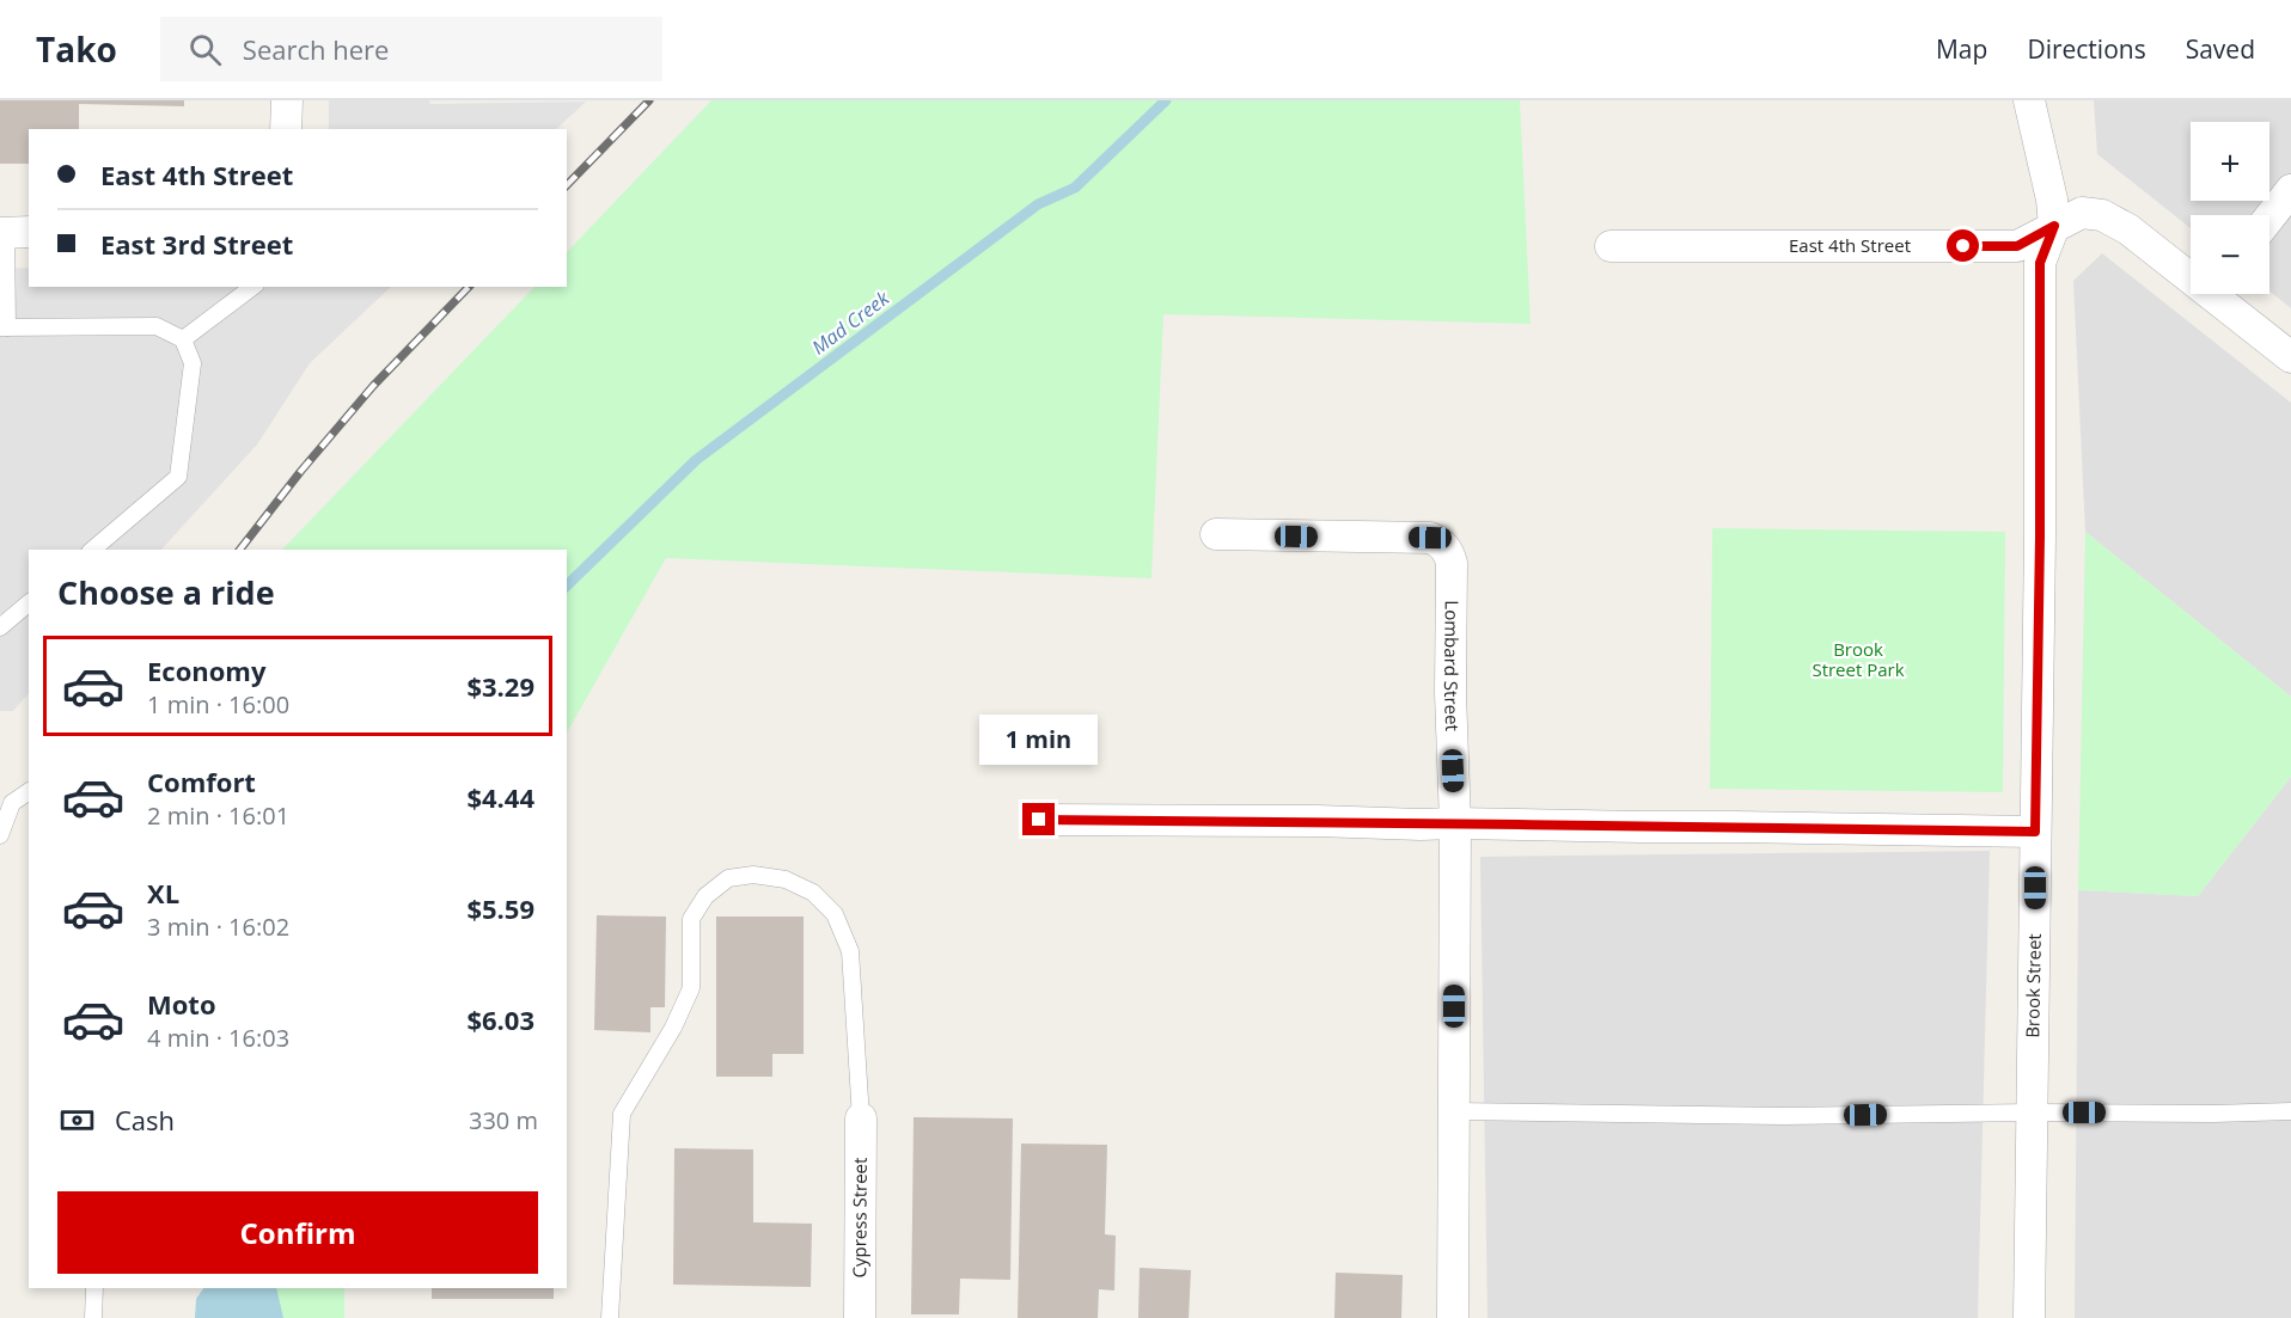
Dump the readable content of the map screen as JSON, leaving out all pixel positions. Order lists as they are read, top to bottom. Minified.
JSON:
{"streets":{"street":["East 4th Street","Lombard Street","Brook Street","Cypress Street"]},"crossings":[["East 4th Street","Brook Street"]],"water":["Mad Creek"],"parks":["Brook Street Park"],"page":{"header":"Tako","search":"Search here","nav":["Map","Directions","Saved"],"map_buttons":["+","−"],"banner":["East 4th Street","East 3rd Street"],"heading":"Choose a ride","list":[{"name":"Economy","note":"1 min · 16:00","value":"$3.29"},{"name":"Comfort","note":"2 min · 16:01","value":"$4.44"},{"name":"XL","note":"3 min · 16:02","value":"$5.59"},{"name":"Moto","note":"4 min · 16:03","value":"$6.03"}],"bubble":"1 min","pay":["Cash","330 m"],"buttons":"Confirm"}}
